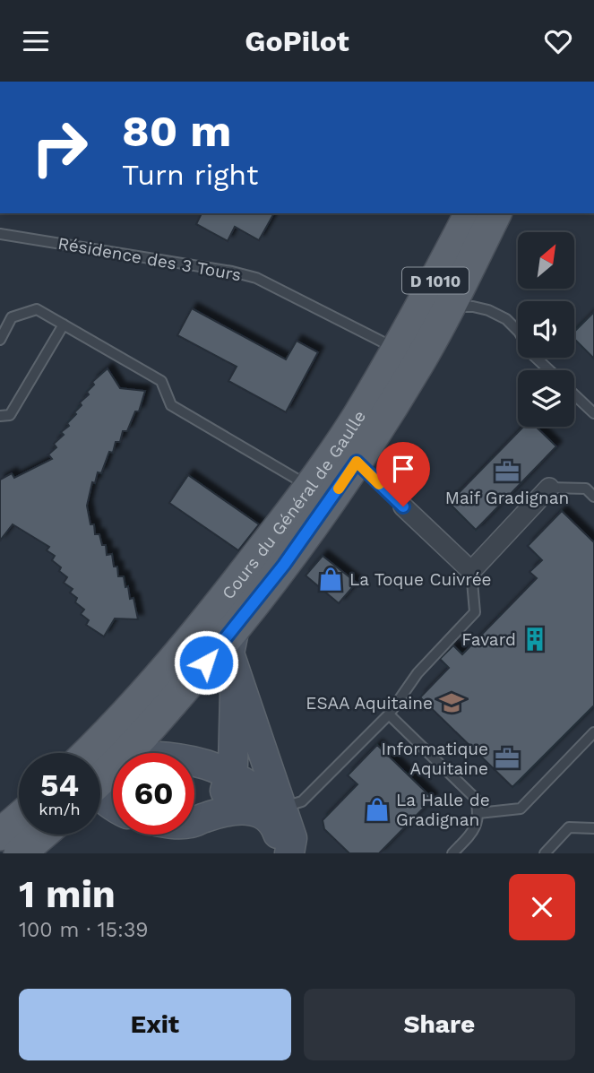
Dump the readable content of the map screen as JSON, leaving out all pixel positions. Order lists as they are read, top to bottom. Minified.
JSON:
{"streets":{"main road":["D 1010","Cours du Général de Gaulle"],"lane":["Résidence des 3 Tours"]},"crossings":[["Résidence des 3 Tours","Cours du Général de Gaulle"]],"places":{"office":["Maif Gradignan","Informatique Aquitaine"],"shop":["La Toque Cuivrée","La Halle de Gradignan"],"building":["Favard"],"school or university":["ESAA Aquitaine"]},"north":"top right","page":{"header":"GoPilot","turn":["80 m","Turn right"],"speed":"54 km/h","limit":"60","heading":["1 min","100 m · 15:39"],"buttons":["Exit","Share"]}}
